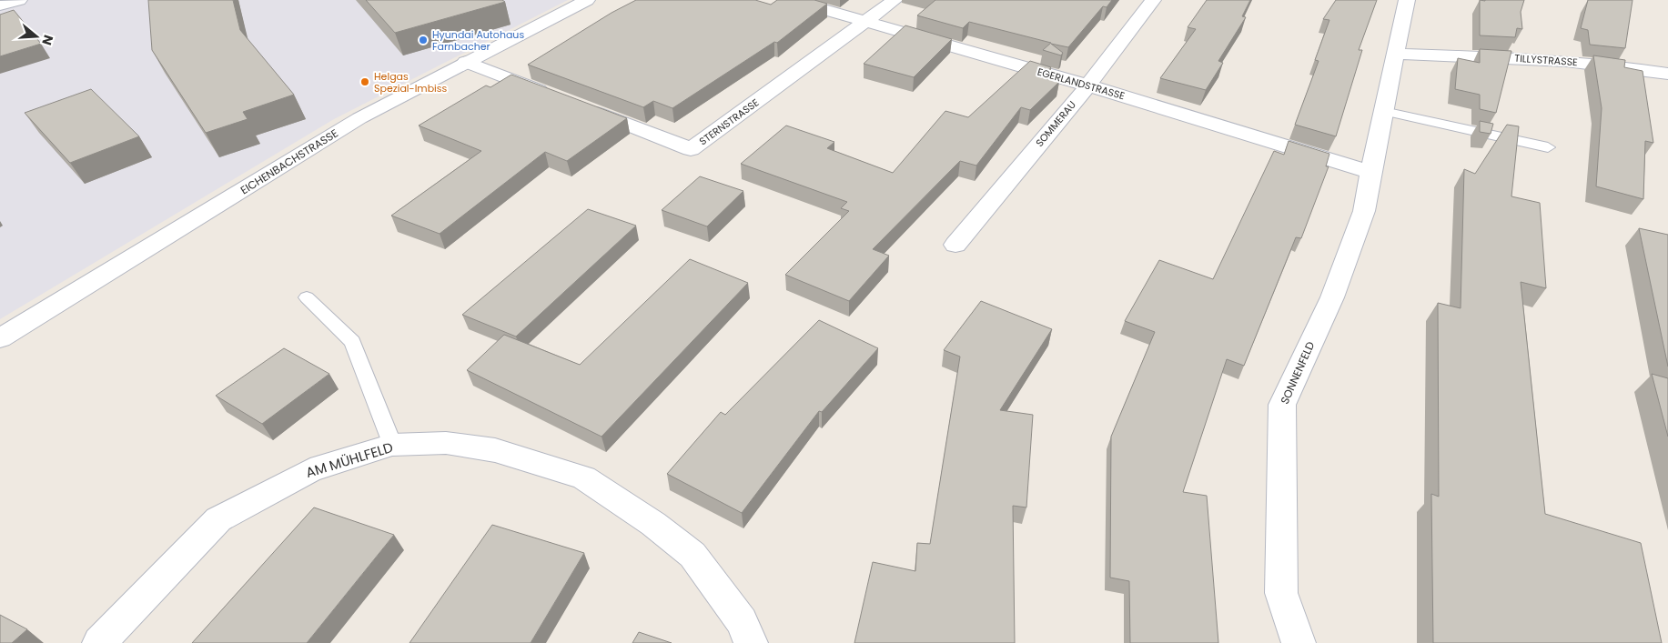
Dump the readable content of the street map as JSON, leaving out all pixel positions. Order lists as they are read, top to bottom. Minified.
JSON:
{"streets":{"street":["TILLYSTRASSE","EGERLANDSTRASSE","STERNSTRASSE","SOMMERAU","EICHENBACHSTRASSE","SONNENFELD","AM MÜHLFELD"]},"crossings":[["TILLYSTRASSE","SONNENFELD"],["EGERLANDSTRASSE","STERNSTRASSE"],["EGERLANDSTRASSE","SOMMERAU"],["EGERLANDSTRASSE","SONNENFELD"]],"places":["Hyundai Autohaus Farnbacher","Helgas Spezial-Imbiss"],"north":"right"}
